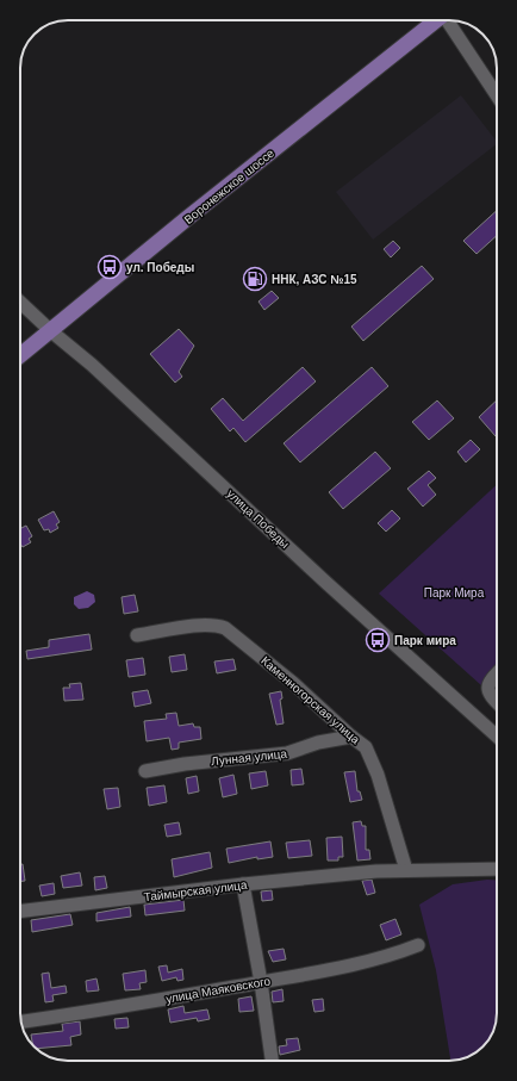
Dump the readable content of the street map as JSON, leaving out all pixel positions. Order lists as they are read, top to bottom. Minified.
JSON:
{"streets":{"main road":["Воронежское шоссе"],"street":["улица Победы","Каменногорская улица","Лунная улица","Таймырская улица","улица Маяковского"]},"crossings":[["Воронежское шоссе","улица Победы"],["Каменногорская улица","Лунная улица"],["Каменногорская улица","Таймырская улица"]],"parks":["Парк Мира"],"places":{"bus stop":["ул. Победы","Парк мира"],"fuel station":["ННК, АЗС №15"]}}
